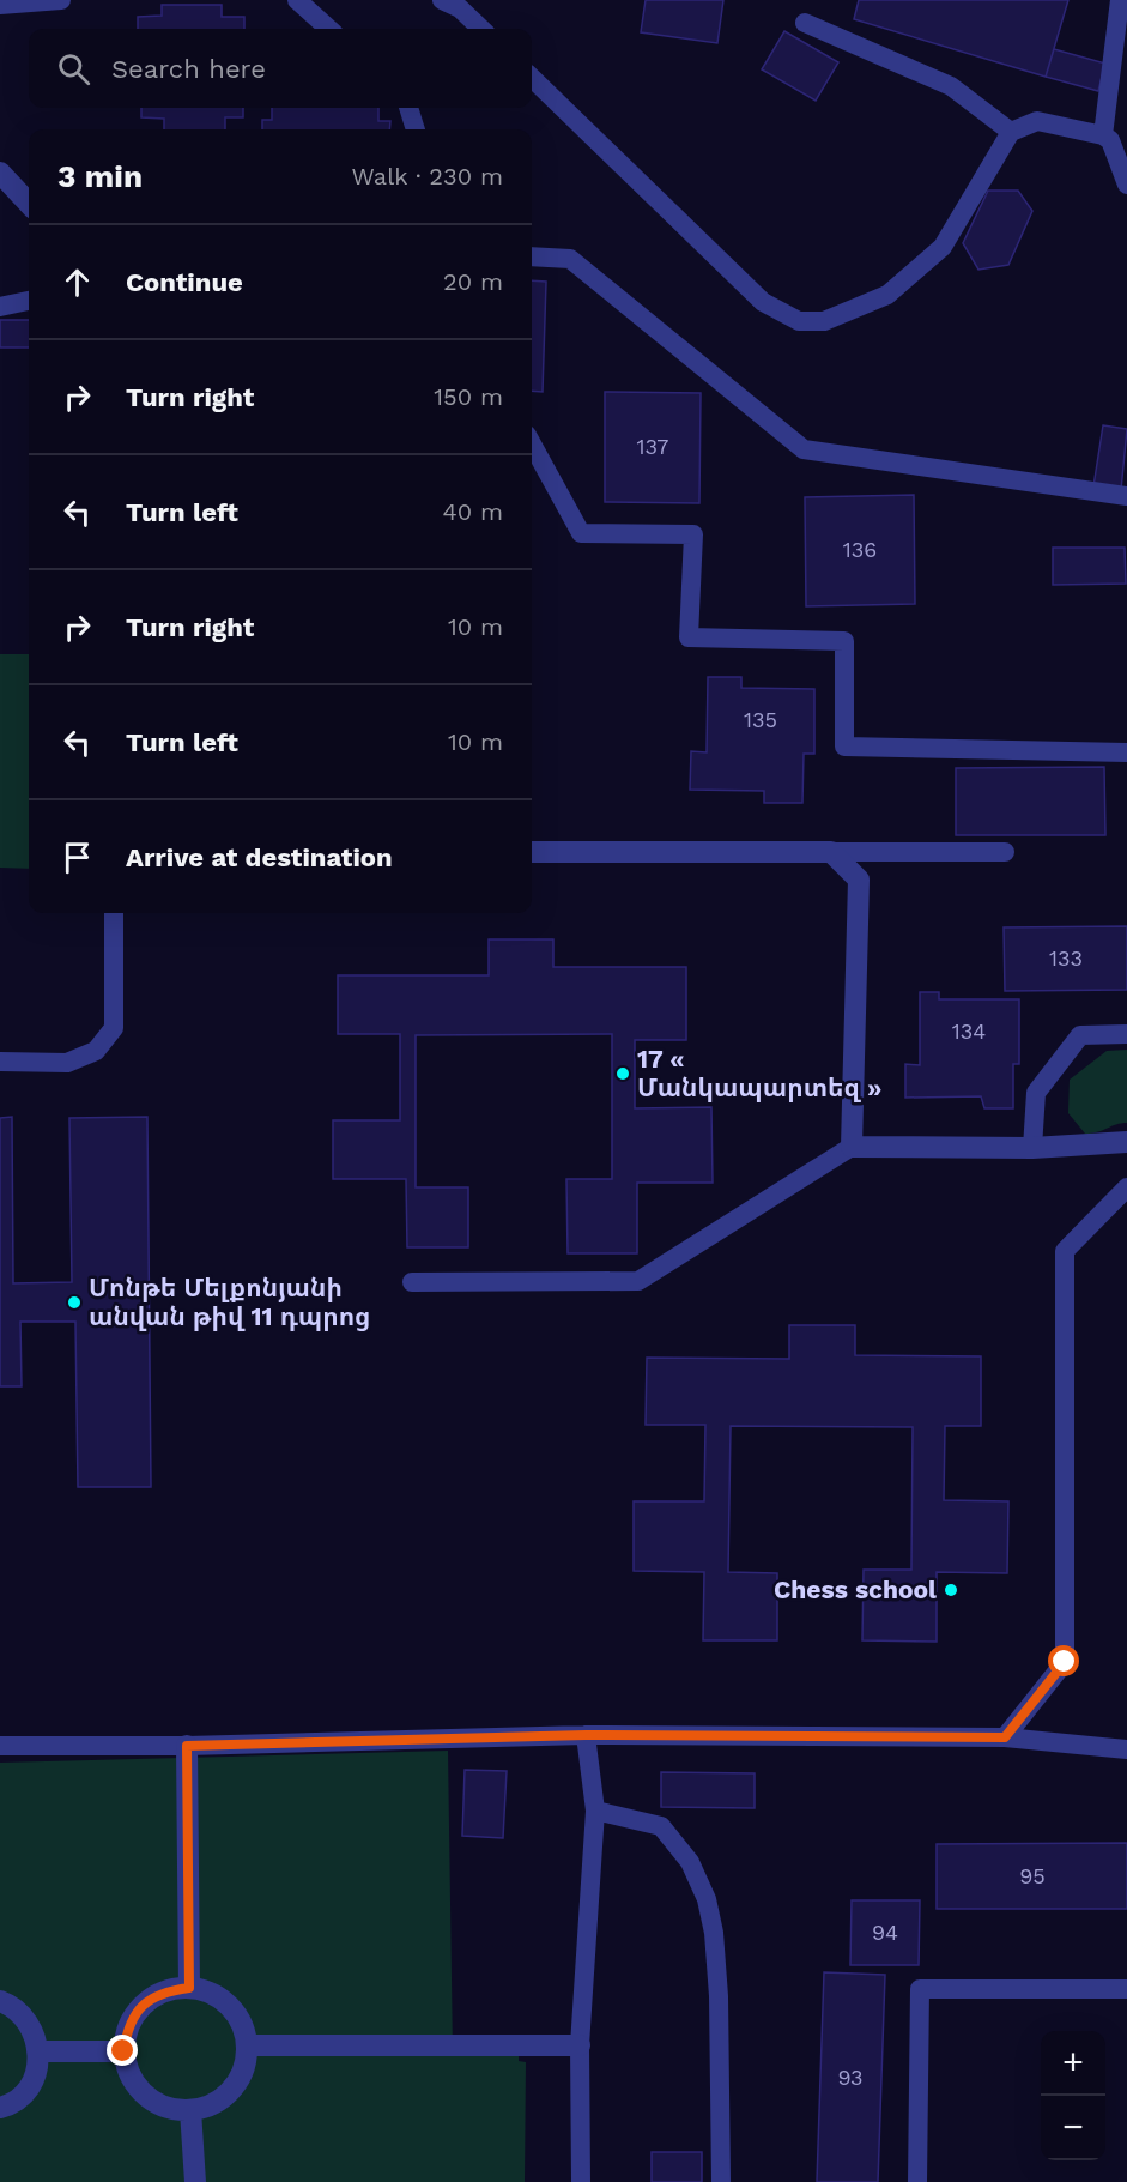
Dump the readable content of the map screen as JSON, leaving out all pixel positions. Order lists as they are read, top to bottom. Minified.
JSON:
{"places":["17 « Մանկապարտեզ »","Մոնթե Մելքոնյանի անվան թիվ 11 դպրոց","Chess school"],"house_numbers":["137","136","135","133","134","95","94","93"],"page":{"search":"Search here","heading":["3 min","Walk · 230 m"],"list":[["Continue","20 m"],["Turn right","150 m"],["Turn left","40 m"],["Turn right","10 m"],["Turn left","10 m"],"Arrive at destination"],"map_buttons":["+","−"]}}
